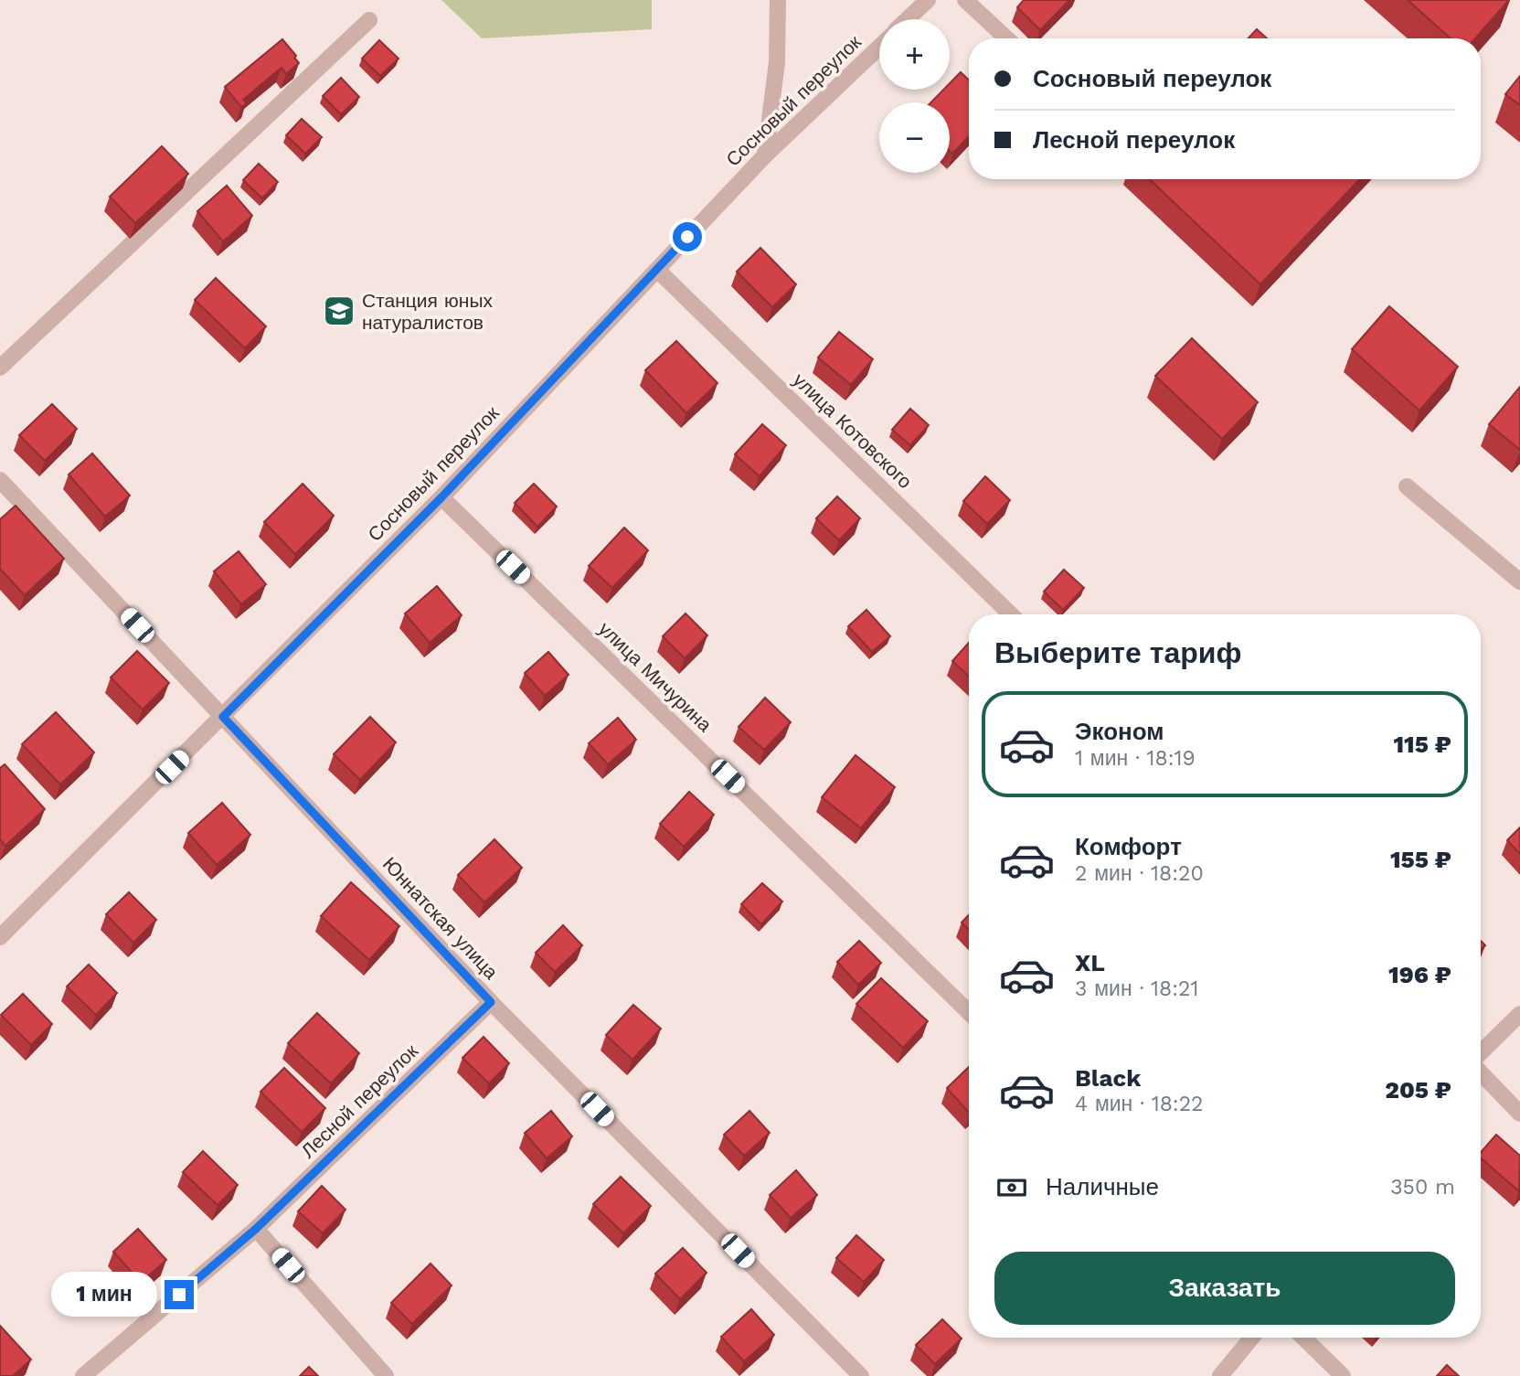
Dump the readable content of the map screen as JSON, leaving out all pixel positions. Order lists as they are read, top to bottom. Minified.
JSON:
{"streets":{"street":["Сосновый переулок","улица Котовского","улица Мичурина","Юннатская улица","Лесной переулок"]},"crossings":[["Сосновый переулок","улица Котовского"],["Сосновый переулок","улица Мичурина"],["Сосновый переулок","Юннатская улица"],["Юннатская улица","Лесной переулок"]],"places":{"school or university":["Станция юных натуралистов"]},"page":{"map_buttons":["+","−"],"banner":["Сосновый переулок","Лесной переулок"],"heading":"Выберите тариф","list":[{"name":"Эконом","note":"1 мин · 18:19","value":"115 ₽"},{"name":"Комфорт","note":"2 мин · 18:20","value":"155 ₽"},{"name":"XL","note":"3 мин · 18:21","value":"196 ₽"},{"name":"Black","note":"4 мин · 18:22","value":"205 ₽"}],"pay":["Наличные","350 m"],"buttons":"Заказать","bubble":"1 мин"}}
